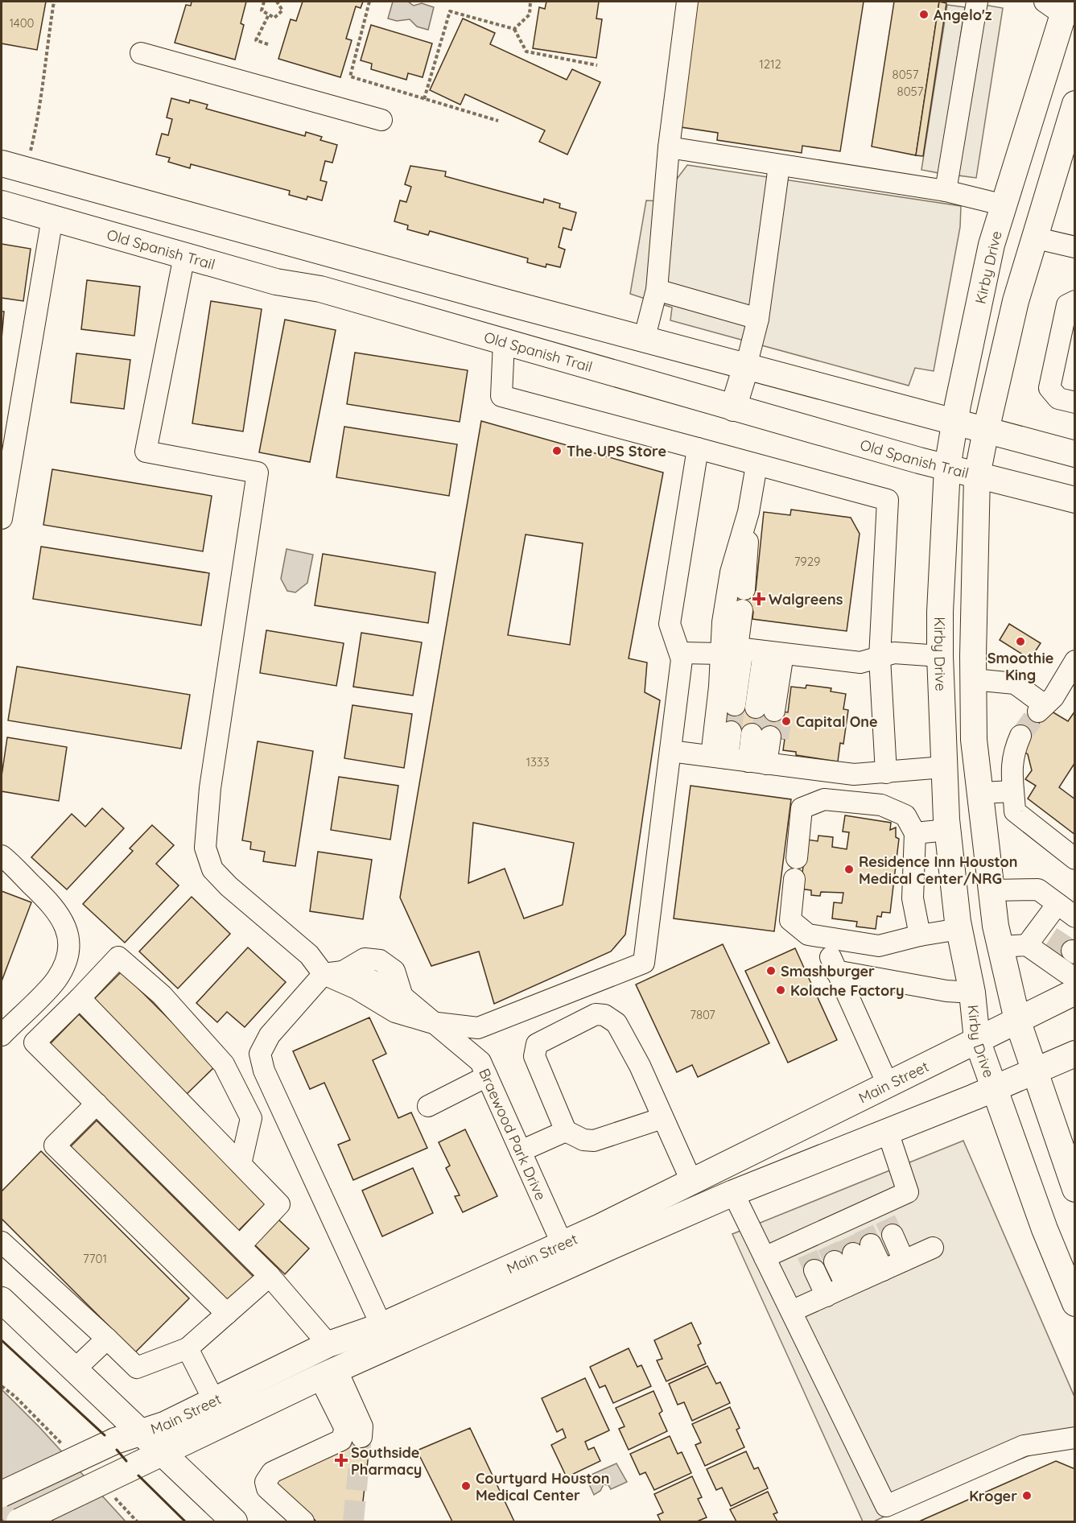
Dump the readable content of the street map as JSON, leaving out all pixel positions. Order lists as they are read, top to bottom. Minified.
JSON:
{"streets":{"main road":["Old Spanish Trail","Kirby Drive","Main Street"],"street":["Braewood Park Drive"]},"crossings":[["Old Spanish Trail","Kirby Drive"],["Kirby Drive","Main Street"],["Main Street","Braewood Park Drive"]],"places":{"other":["Angelo'z","The UPS Store","Smoothie King","Capital One","Residence Inn Houston Medical Center/NRG","Smashburger","Kolache Factory","Courtyard Houston Medical Center","Kroger"],"health":["Walgreens","Southside Pharmacy"]},"house_numbers":["1400","1212","8057","8057","7929","1333","7807","7701"]}
